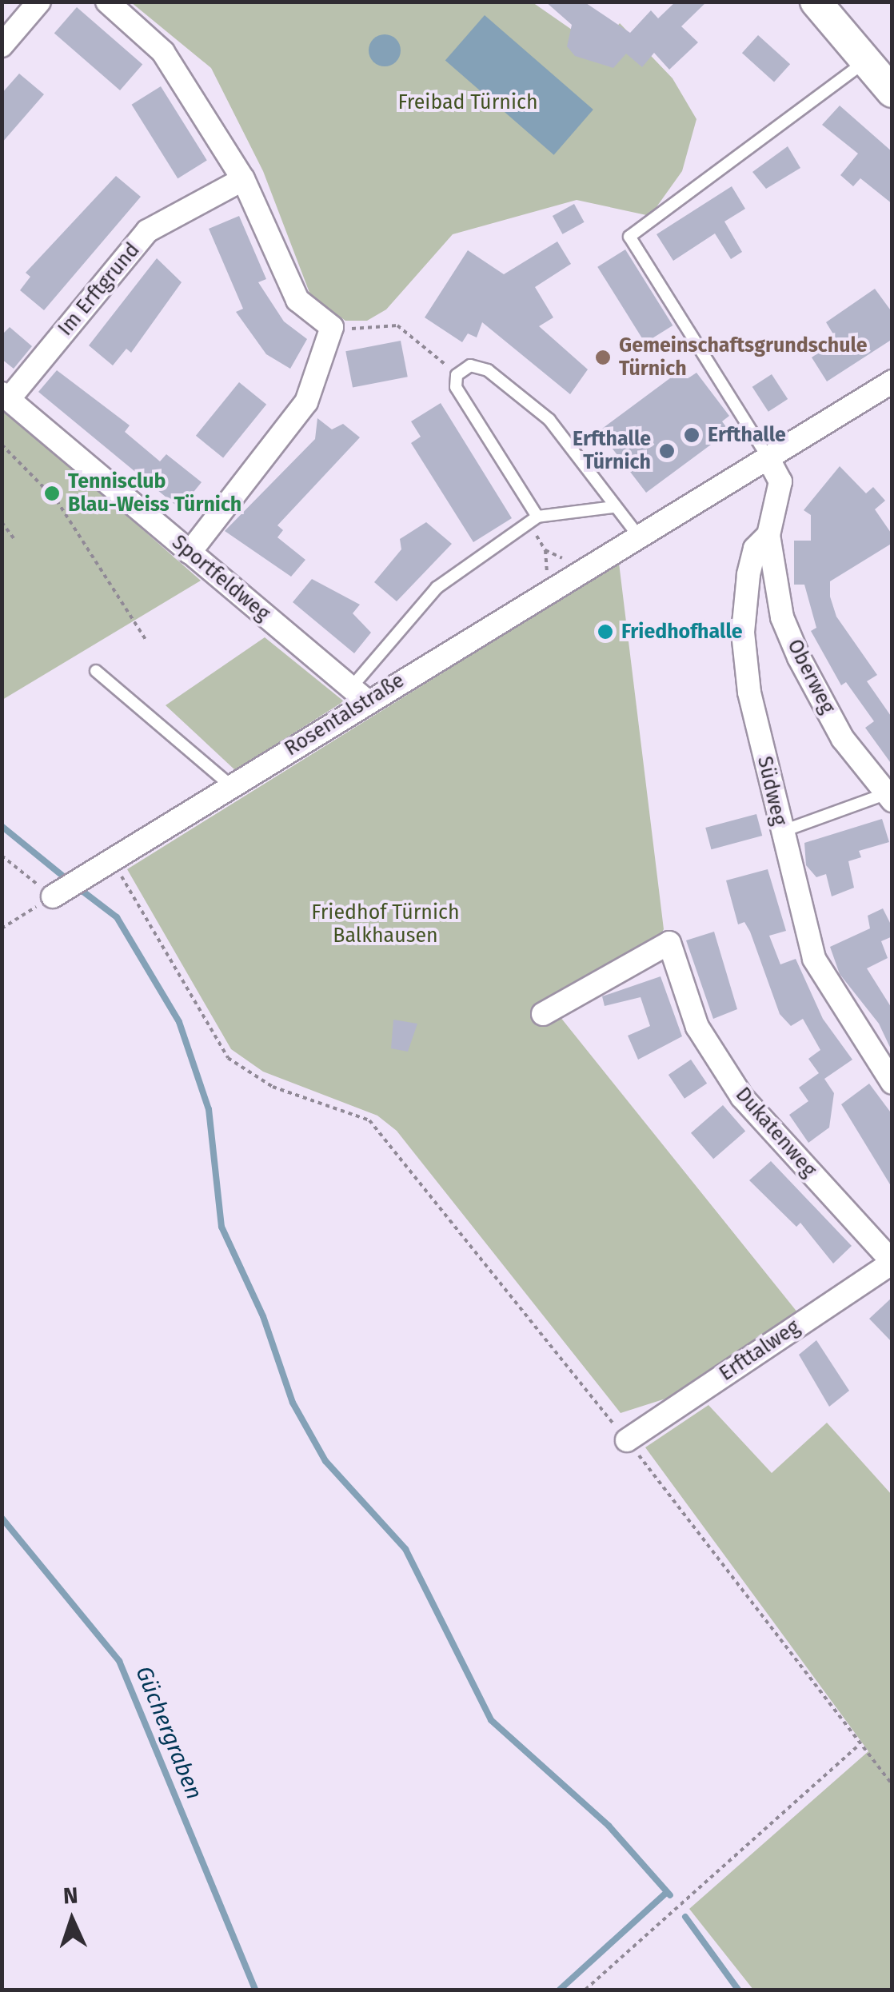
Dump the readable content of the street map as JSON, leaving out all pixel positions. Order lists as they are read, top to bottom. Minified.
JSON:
{"streets":{"street":["Im Erftgrund","Sportfeldweg","Oberweg","Rosentalstraße","Südweg","Dukatenweg","Erfttalweg"]},"crossings":[["Im Erftgrund","Sportfeldweg"],["Sportfeldweg","Rosentalstraße"],["Oberweg","Südweg"],["Rosentalstraße","Südweg"],["Dukatenweg","Erfttalweg"]],"water":["Güchergraben"],"parks":["Freibad Türnich","Friedhof Türnich Balkhausen"],"places":["Gemeinschaftsgrundschule Türnich","Erfthalle","Erfthalle Türnich","Tennisclub Blau-Weiss Türnich","Friedhofhalle"],"north":"top"}
